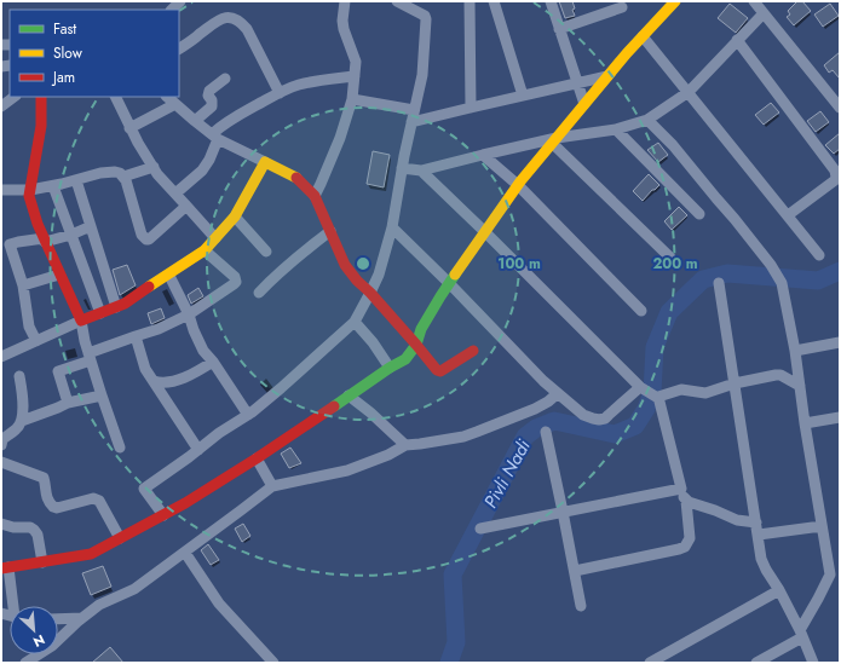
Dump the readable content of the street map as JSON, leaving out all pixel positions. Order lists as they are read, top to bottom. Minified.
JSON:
{"water":["Pivli Nadi"],"legend":["Fast","Slow","Jam"],"north":"bottom right","rings":["100 m","200 m"]}
